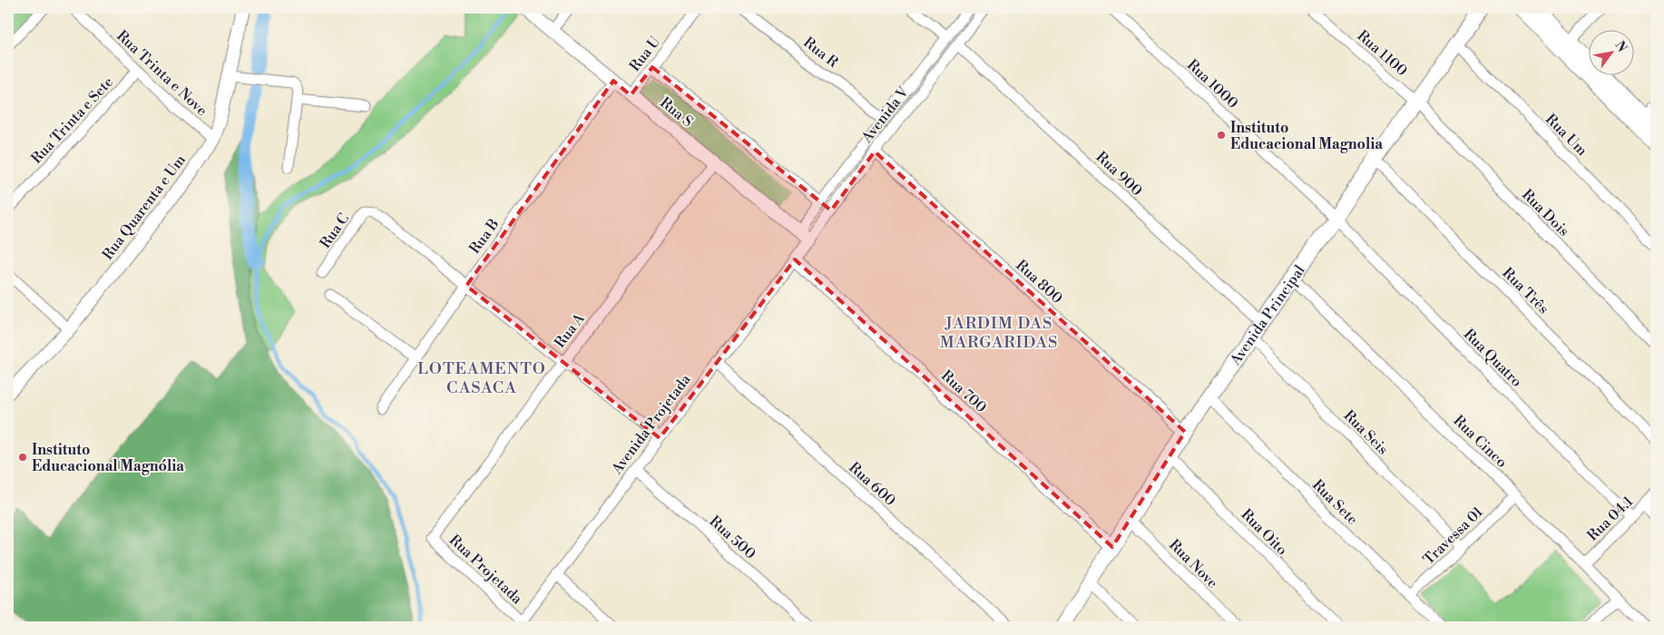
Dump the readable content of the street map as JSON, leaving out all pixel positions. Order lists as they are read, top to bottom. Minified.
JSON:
{"streets":{"main road":["Avenida Principal"],"street":["Rua R","Rua 1100","Rua U","Rua Trinta e Nove","Rua 1000","Rua S","Avenida V","Rua Trinta e Sete","Rua Um","Rua 900","Rua Quarenta e Um","Rua Dois","Rua C","Rua B","Rua 800","Rua Três","Rua A","Rua Quatro","Rua 700","Avenida Projetada","Rua Seis","Rua Cinco","Rua 600","Rua Sete","Rua 04.1","Rua Oito","Travessa 01","Rua 500","Rua Nove","Rua Projetada"]},"crossings":[["Rua R","Avenida V"],["Rua 1100","Rua Dois"],["Rua 1100","Avenida Principal"],["Rua U","Rua S"],["Rua Trinta e Nove","Rua Trinta e Sete"],["Rua Trinta e Nove","Rua Quarenta e Um"],["Rua 1000","Avenida Principal"],["Rua 1000","Rua Quatro"],["Rua S","Avenida V"],["Rua S","Rua B"],["Rua S","Rua A"],["Rua S","Avenida Projetada"],["Avenida V","Rua 900"],["Avenida V","Rua 800"],["Avenida V","Avenida Projetada"],["Rua Um","Avenida Principal"],["Rua 900","Avenida Principal"],["Rua Dois","Avenida Principal"],["Rua C","Rua B"],["Rua 800","Avenida Principal"],["Rua Três","Avenida Principal"],["Avenida Principal","Rua Quatro"],["Avenida Principal","Rua 700"],["Avenida Principal","Rua Seis"],["Avenida Principal","Rua Cinco"],["Avenida Principal","Rua Sete"],["Avenida Principal","Rua Oito"],["Avenida Principal","Rua Nove"],["Rua A","Rua Projetada"],["Rua Quatro","Rua 04.1"],["Rua 700","Avenida Projetada"],["Avenida Projetada","Rua 600"],["Avenida Projetada","Rua 500"],["Avenida Projetada","Rua Projetada"],["Rua Seis","Travessa 01"],["Rua Cinco","Rua 04.1"],["Rua Cinco","Travessa 01"],["Rua Sete","Travessa 01"]],"districts":["JARDIM DAS MARGARIDAS","LOTEAMENTO CASACA"],"places":["Instituto Educacional Magnolia","Instituto Educacional Magnólia"],"north":"top right"}
